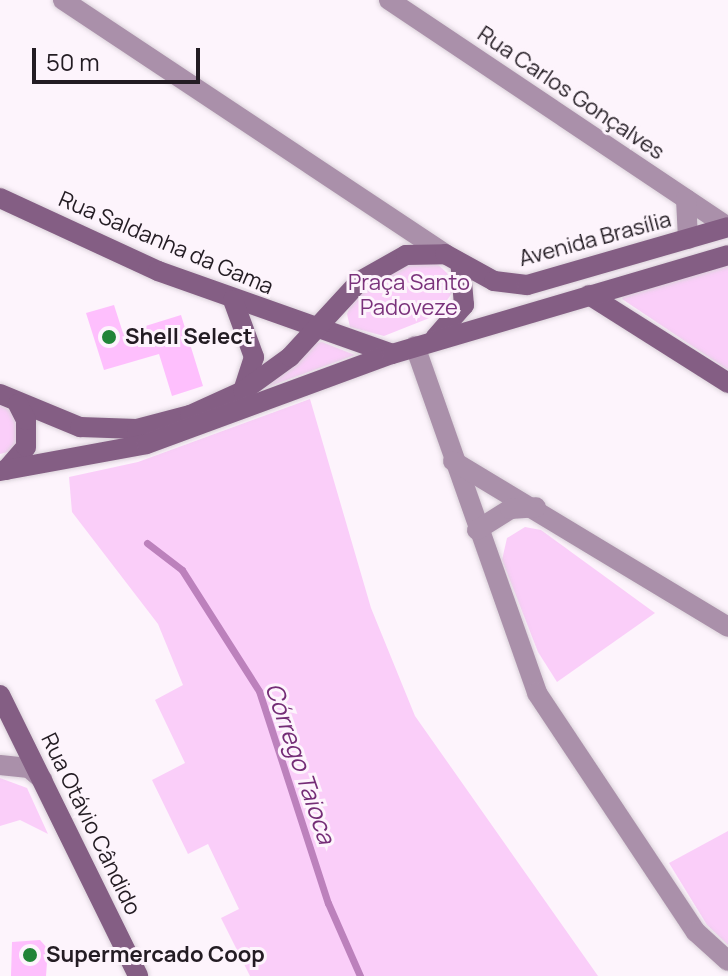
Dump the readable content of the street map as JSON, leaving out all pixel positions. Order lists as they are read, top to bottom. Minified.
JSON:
{"streets":{"main road":["Avenida Brasília","Rua Saldanha da Gama","Rua Otávio Cândido"],"street":["Rua Carlos Gonçalves"]},"crossings":[["Rua Carlos Gonçalves","Avenida Brasília"],["Avenida Brasília","Rua Saldanha da Gama"]],"water":["Córrego Taioca"],"parks":["Praça Santo Padoveze"],"places":["Shell Select","Supermercado Coop"],"scale_bar":"50 m"}
